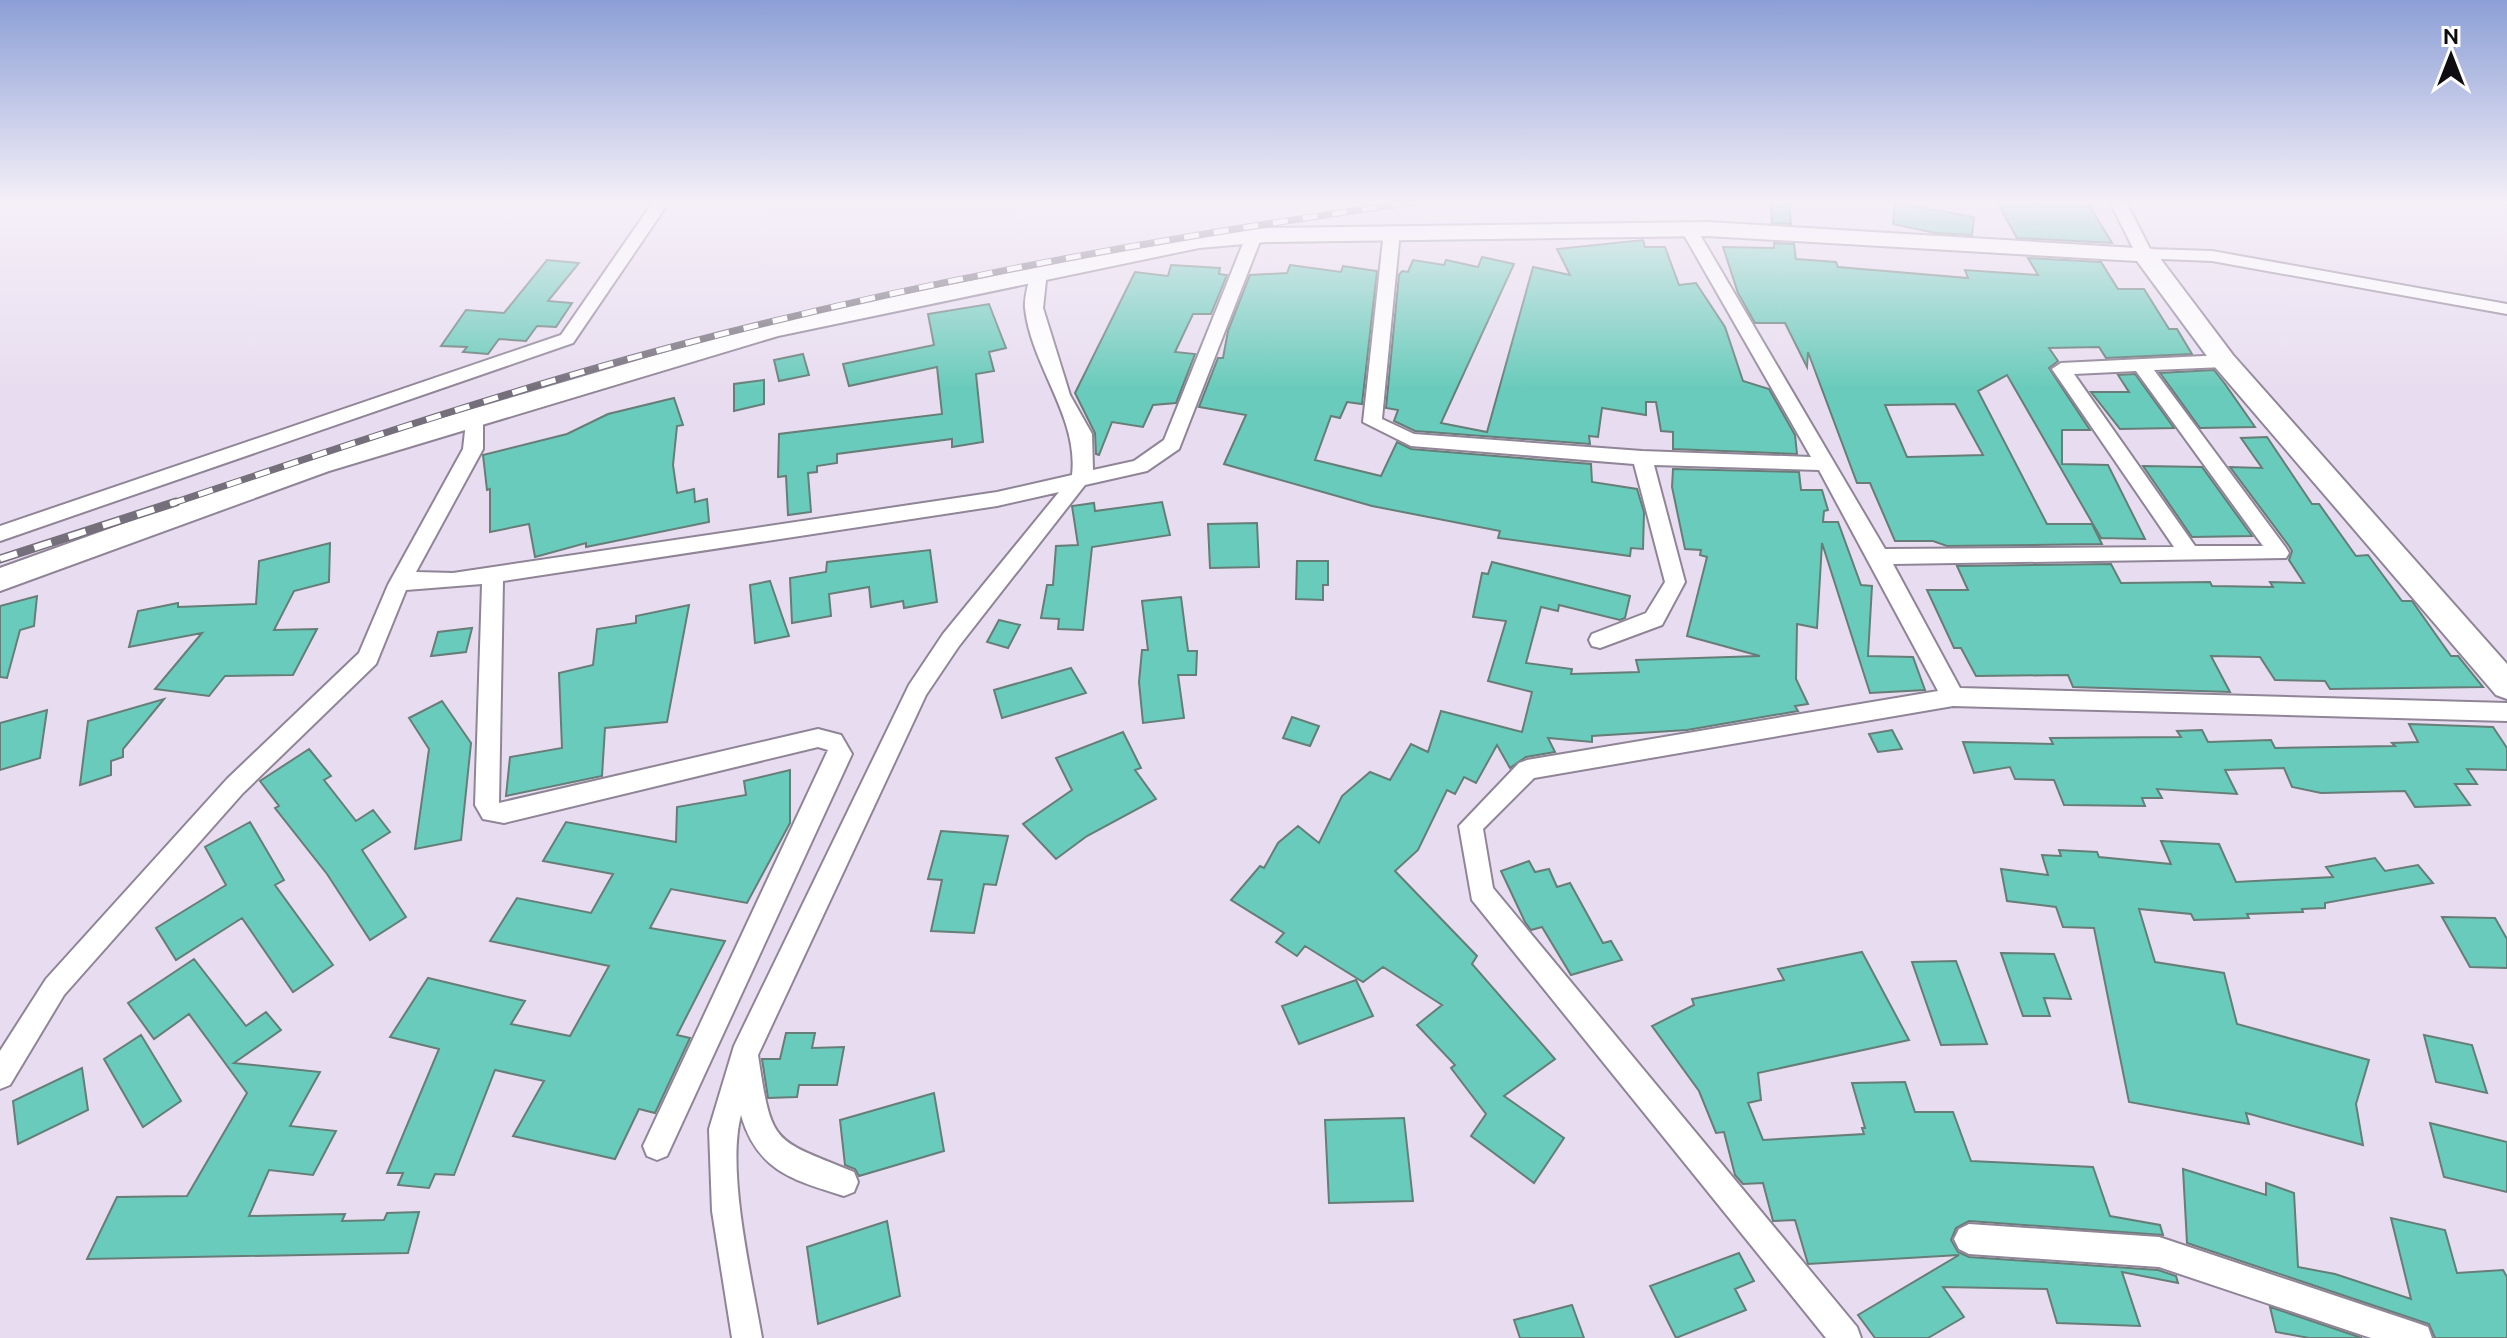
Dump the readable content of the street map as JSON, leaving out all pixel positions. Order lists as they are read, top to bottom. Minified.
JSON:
{"north":"top"}
